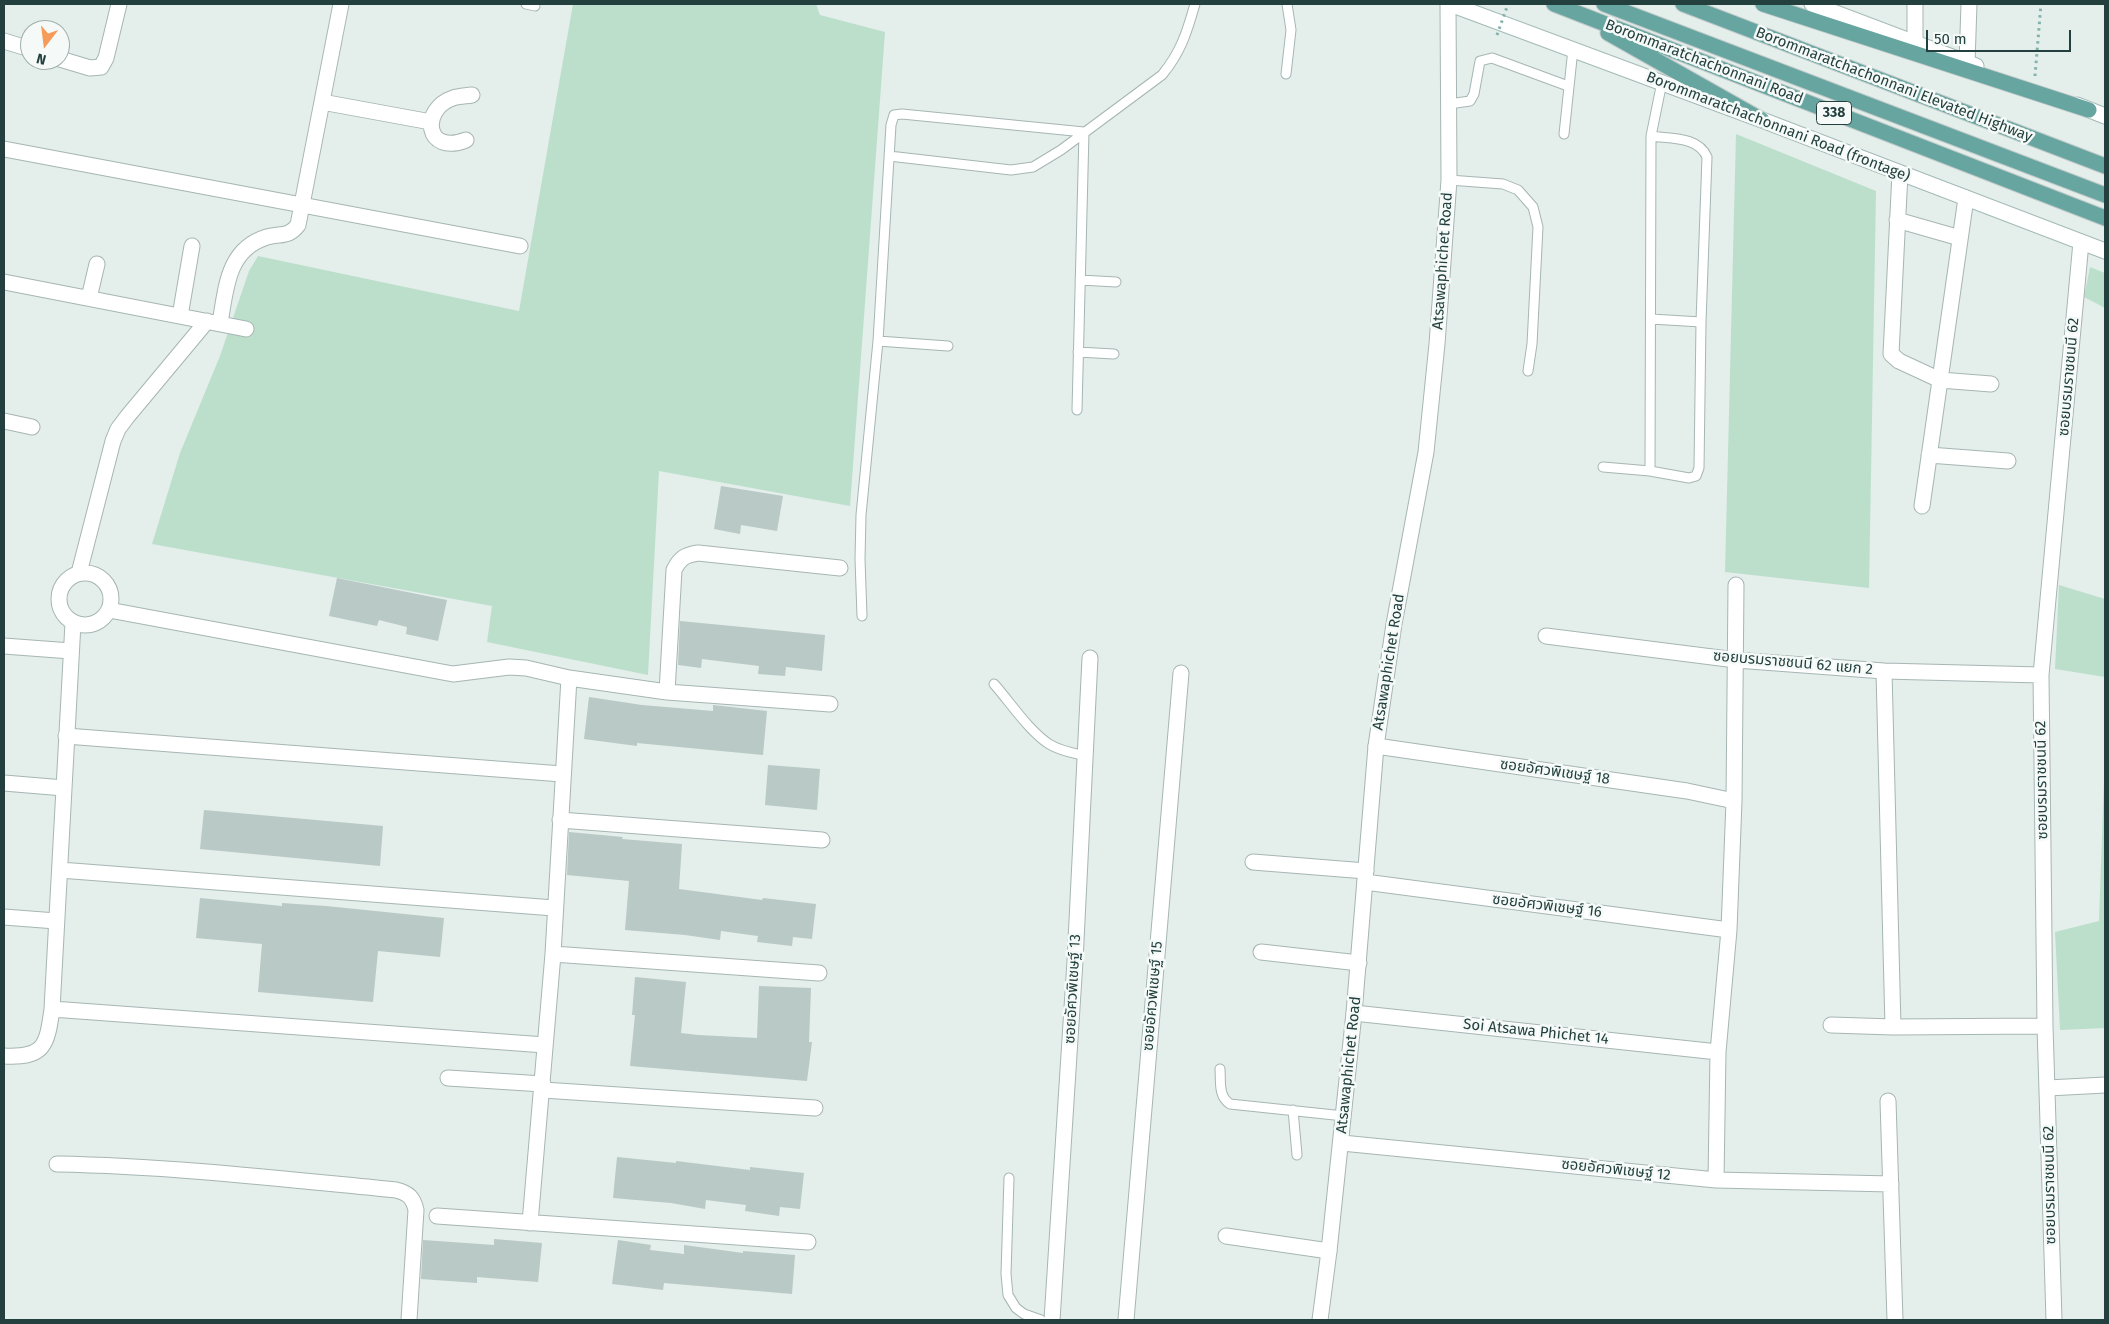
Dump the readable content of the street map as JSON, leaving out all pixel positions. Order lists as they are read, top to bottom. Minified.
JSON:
{"streets":{"main road":["Borommaratchachonnani Road","Borommaratchachonnani Elevated Highway","338"],"street":["Borommaratchachonnani Road (frontage)","Atsawaphichet Road","ซอยบรมราชชนนี 62","ซอยบรมราชชนนี 62 แยก 2","ซอยอัศวพิเชษฐ์ 18","ซอยอัศวพิเชษฐ์ 16","ซอยอัศวพิเชษฐ์ 13","ซอยอัศวพิเชษฐ์ 15","Soi Atsawa Phichet 14","ซอยอัศวพิเชษฐ์ 12"]},"crossings":[["Borommaratchachonnani Road (frontage)","Atsawaphichet Road"],["Borommaratchachonnani Road (frontage)","ซอยบรมราชชนนี 62"],["Atsawaphichet Road","ซอยอัศวพิเชษฐ์ 18"],["Atsawaphichet Road","ซอยอัศวพิเชษฐ์ 16"],["Atsawaphichet Road","Soi Atsawa Phichet 14"],["Atsawaphichet Road","ซอยอัศวพิเชษฐ์ 12"],["ซอยบรมราชชนนี 62","ซอยบรมราชชนนี 62 แยก 2"]],"scale_bar":"50 m","north":"bottom"}
